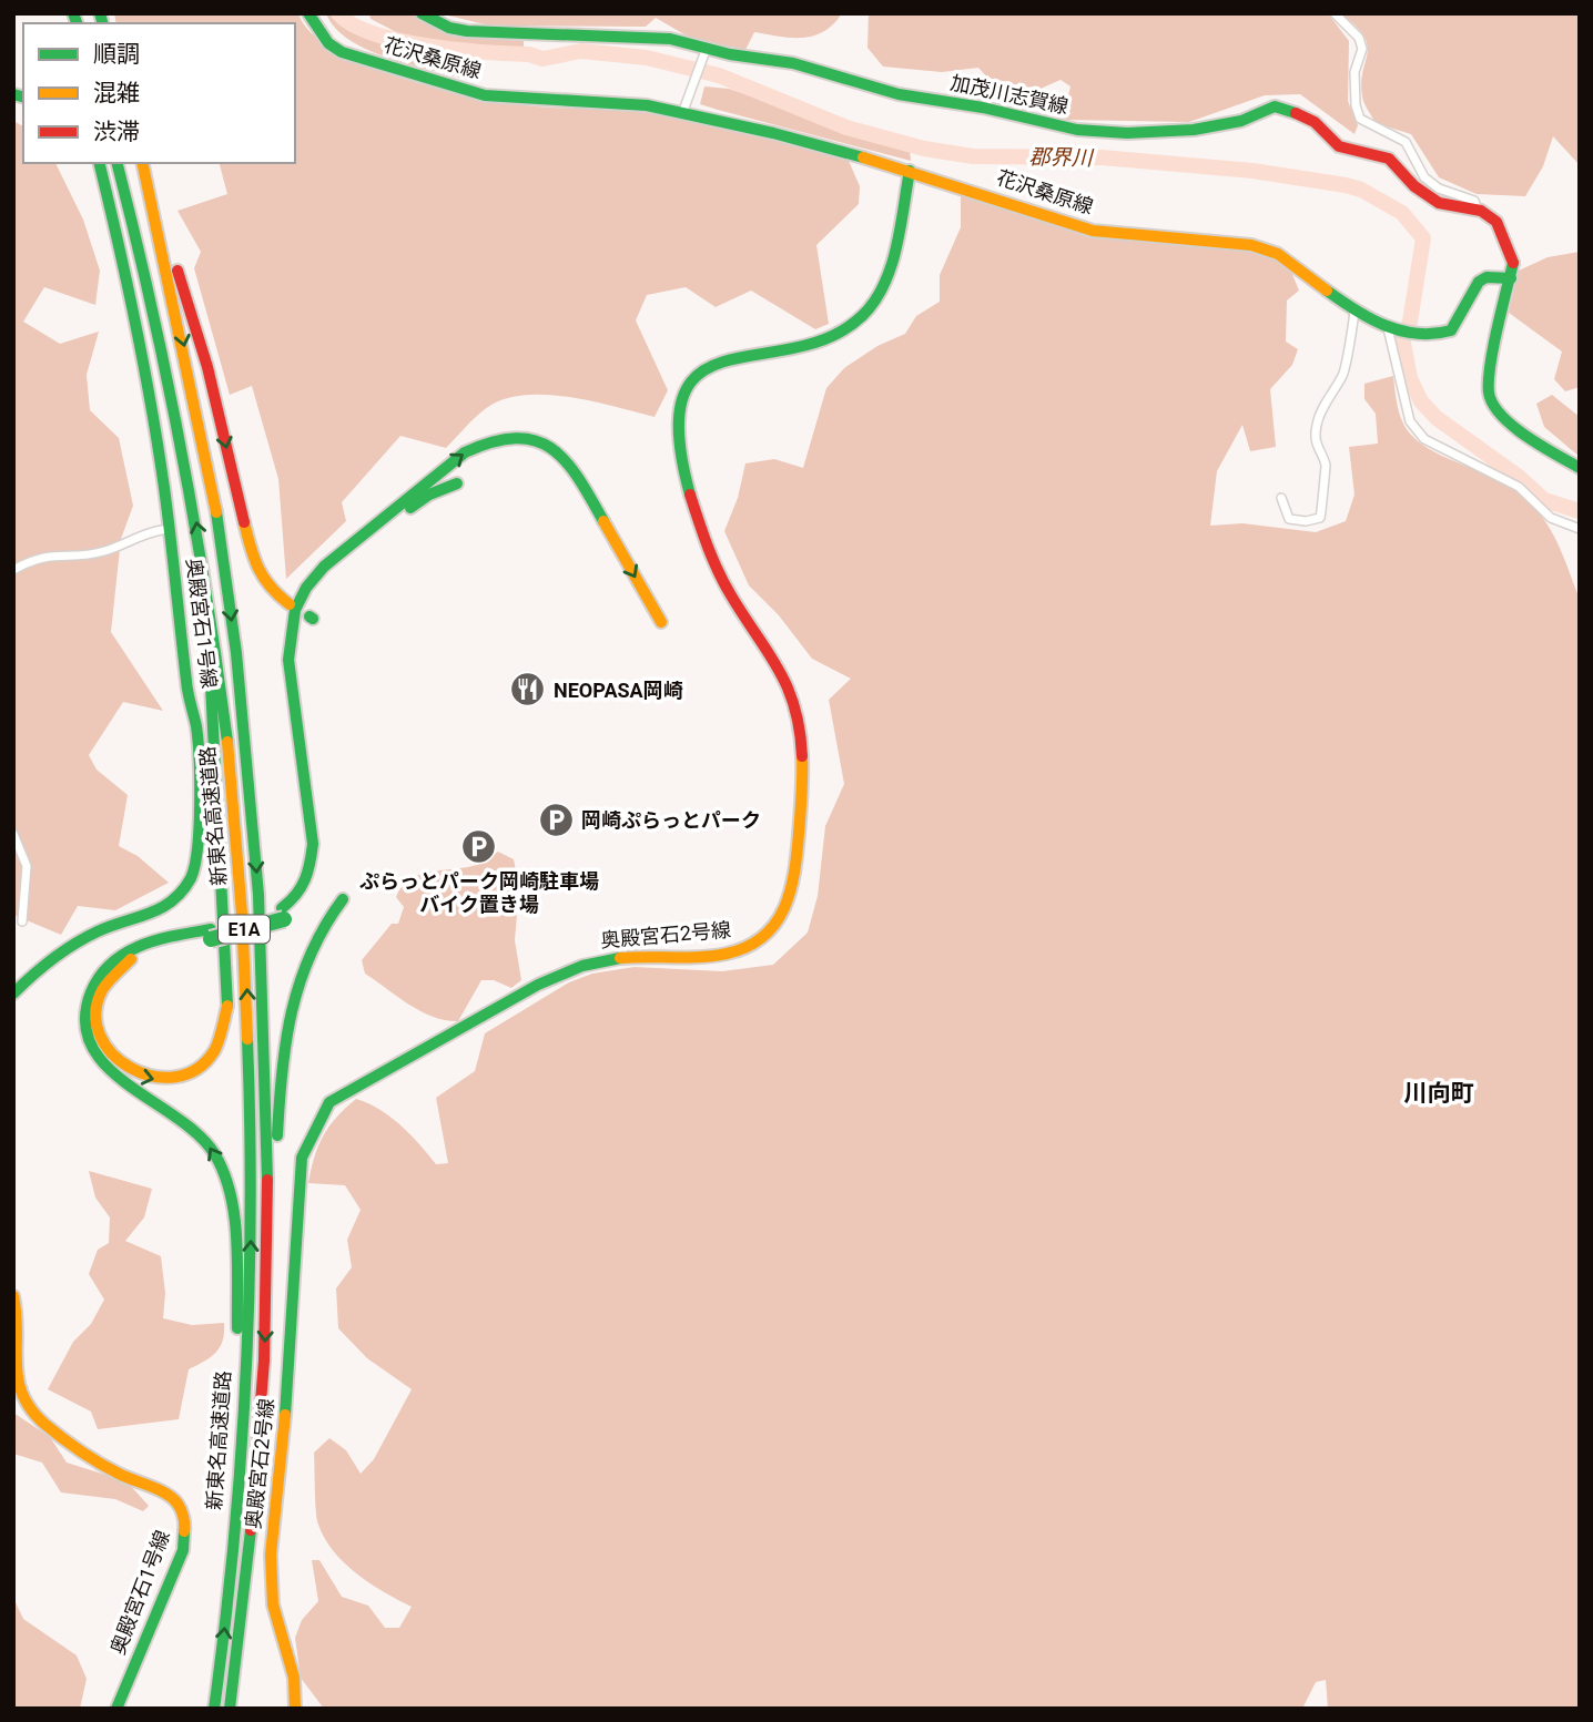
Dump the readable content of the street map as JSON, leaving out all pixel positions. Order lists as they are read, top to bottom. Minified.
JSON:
{"streets":{"main road":["花沢桑原線","加茂川志賀線","奥殿宮石1号線","新東名高速道路","E1A","奥殿宮石2号線"]},"crossings":[["花沢桑原線","加茂川志賀線"],["花沢桑原線","奥殿宮石2号線"]],"districts":["川向町"],"water":["郡界川"],"places":{"restaurant":["NEOPASA岡崎"],"parking":["岡崎ぷらっとパーク","ぷらっとパーク岡崎駐車場 バイク置き場"]},"legend":["順調","混雑","渋滞"]}
